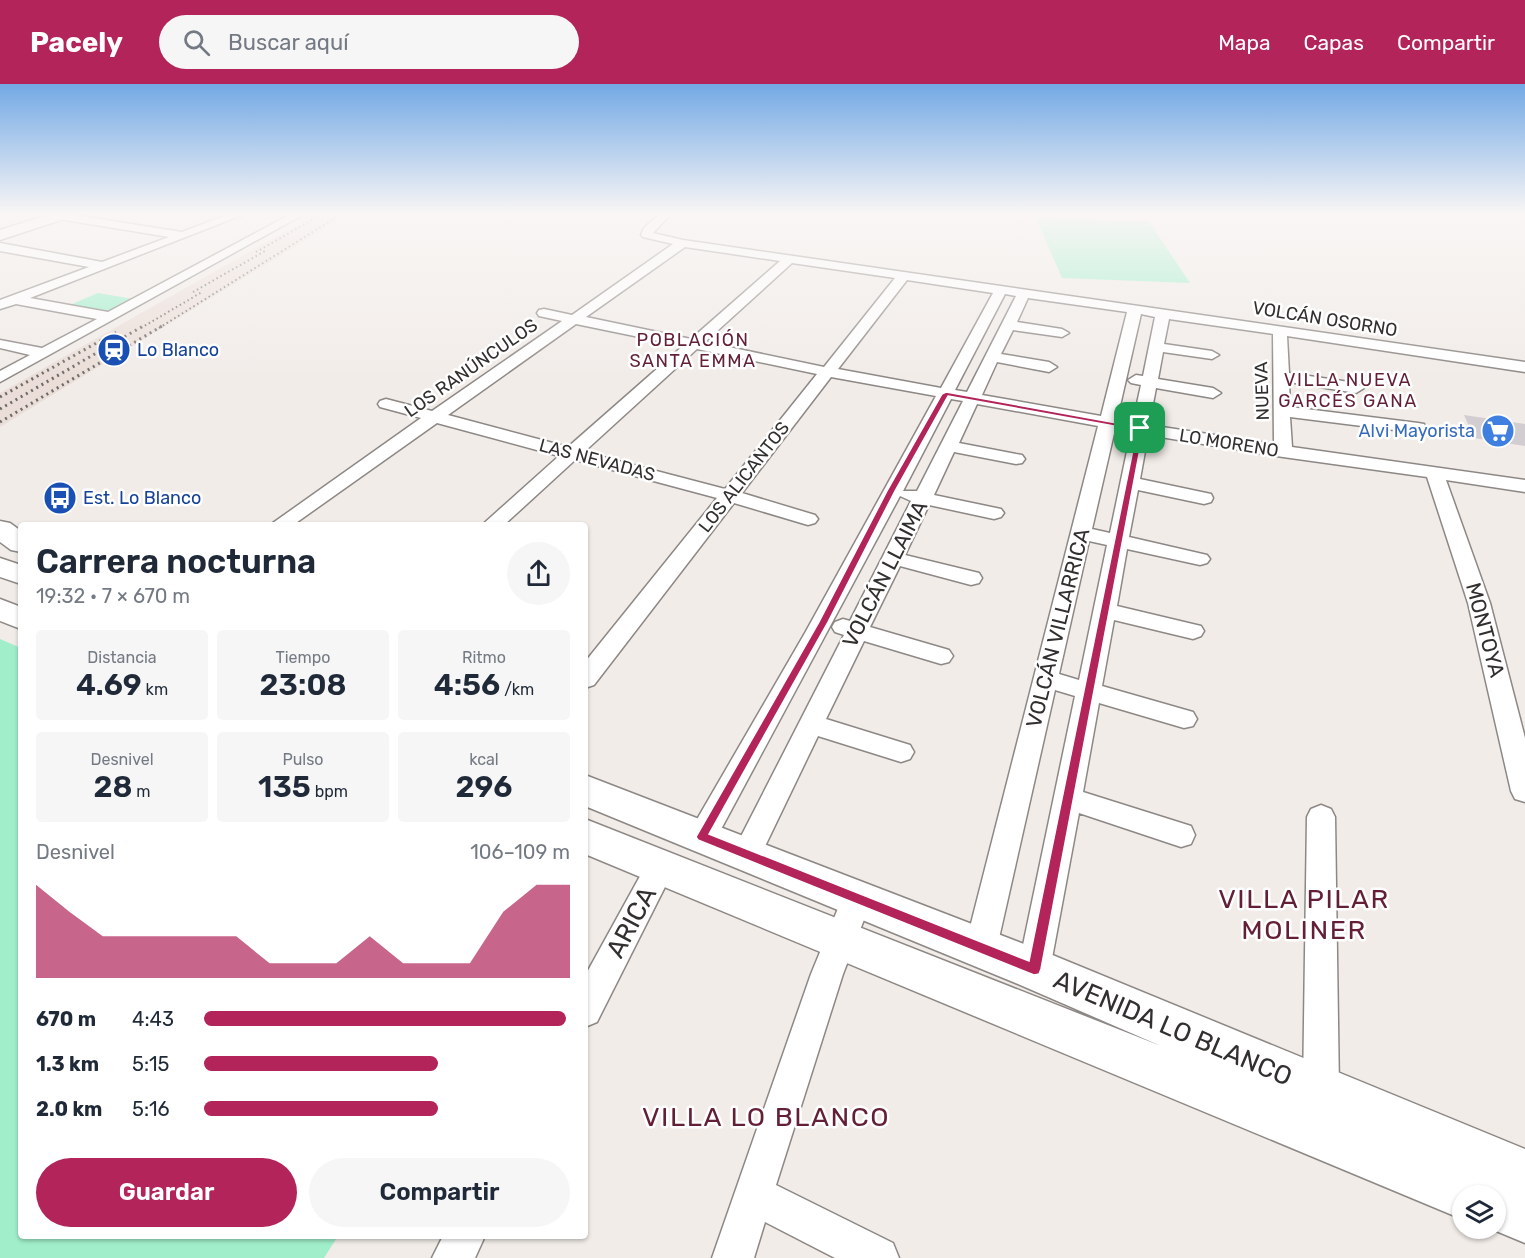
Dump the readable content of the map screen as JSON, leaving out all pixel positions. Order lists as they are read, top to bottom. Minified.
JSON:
{"streets":{"main road":["AVENIDA LO BLANCO"],"street":["VOLCÁN OSORNO","LOS RANÚNCULOS","NUEVA","LO MORENO","LAS NEVADAS","LOS ALICANTOS","VOLCÁN LLAIMA","VOLCÁN VILLARRICA","MONTOYA","ARICA"]},"crossings":[["VOLCÁN OSORNO","NUEVA"],["VOLCÁN OSORNO","LOS ALICANTOS"],["VOLCÁN OSORNO","VOLCÁN LLAIMA"],["VOLCÁN OSORNO","VOLCÁN VILLARRICA"],["LOS RANÚNCULOS","LO MORENO"],["LOS RANÚNCULOS","LAS NEVADAS"],["NUEVA","LO MORENO"],["LO MORENO","LOS ALICANTOS"],["LO MORENO","VOLCÁN LLAIMA"],["LO MORENO","VOLCÁN VILLARRICA"],["LO MORENO","MONTOYA"],["LAS NEVADAS","LOS ALICANTOS"],["VOLCÁN LLAIMA","AVENIDA LO BLANCO"],["VOLCÁN VILLARRICA","AVENIDA LO BLANCO"],["ARICA","AVENIDA LO BLANCO"]],"districts":["POBLACIÓN SANTA EMMA","VILLA NUEVA GARCÉS GANA","VILLA PILAR MOLINER","VILLA LO BLANCO"],"places":{"station":["Lo Blanco"],"supermarket":["Alvi Mayorista"],"bus stop":["Est. Lo Blanco"]},"page":{"header":"Pacely","search":"Buscar aquí","nav":["Mapa","Capas","Compartir"],"heading":["Carrera nocturna","19:32 · 7 × 670 m"],"stats":[["Distancia","4.69 km"],["Tiempo","23:08"],["Ritmo","4:56 /km"],["Desnivel","28 m"],["Pulso","135 bpm"],["kcal","296"]],"chart":["Desnivel","106–109 m"],"list":[{"name":"670 m","note":"4:43"},{"name":"1.3 km","note":"5:15"},{"name":"2.0 km","note":"5:16"}],"buttons":["Guardar","Compartir"]}}
